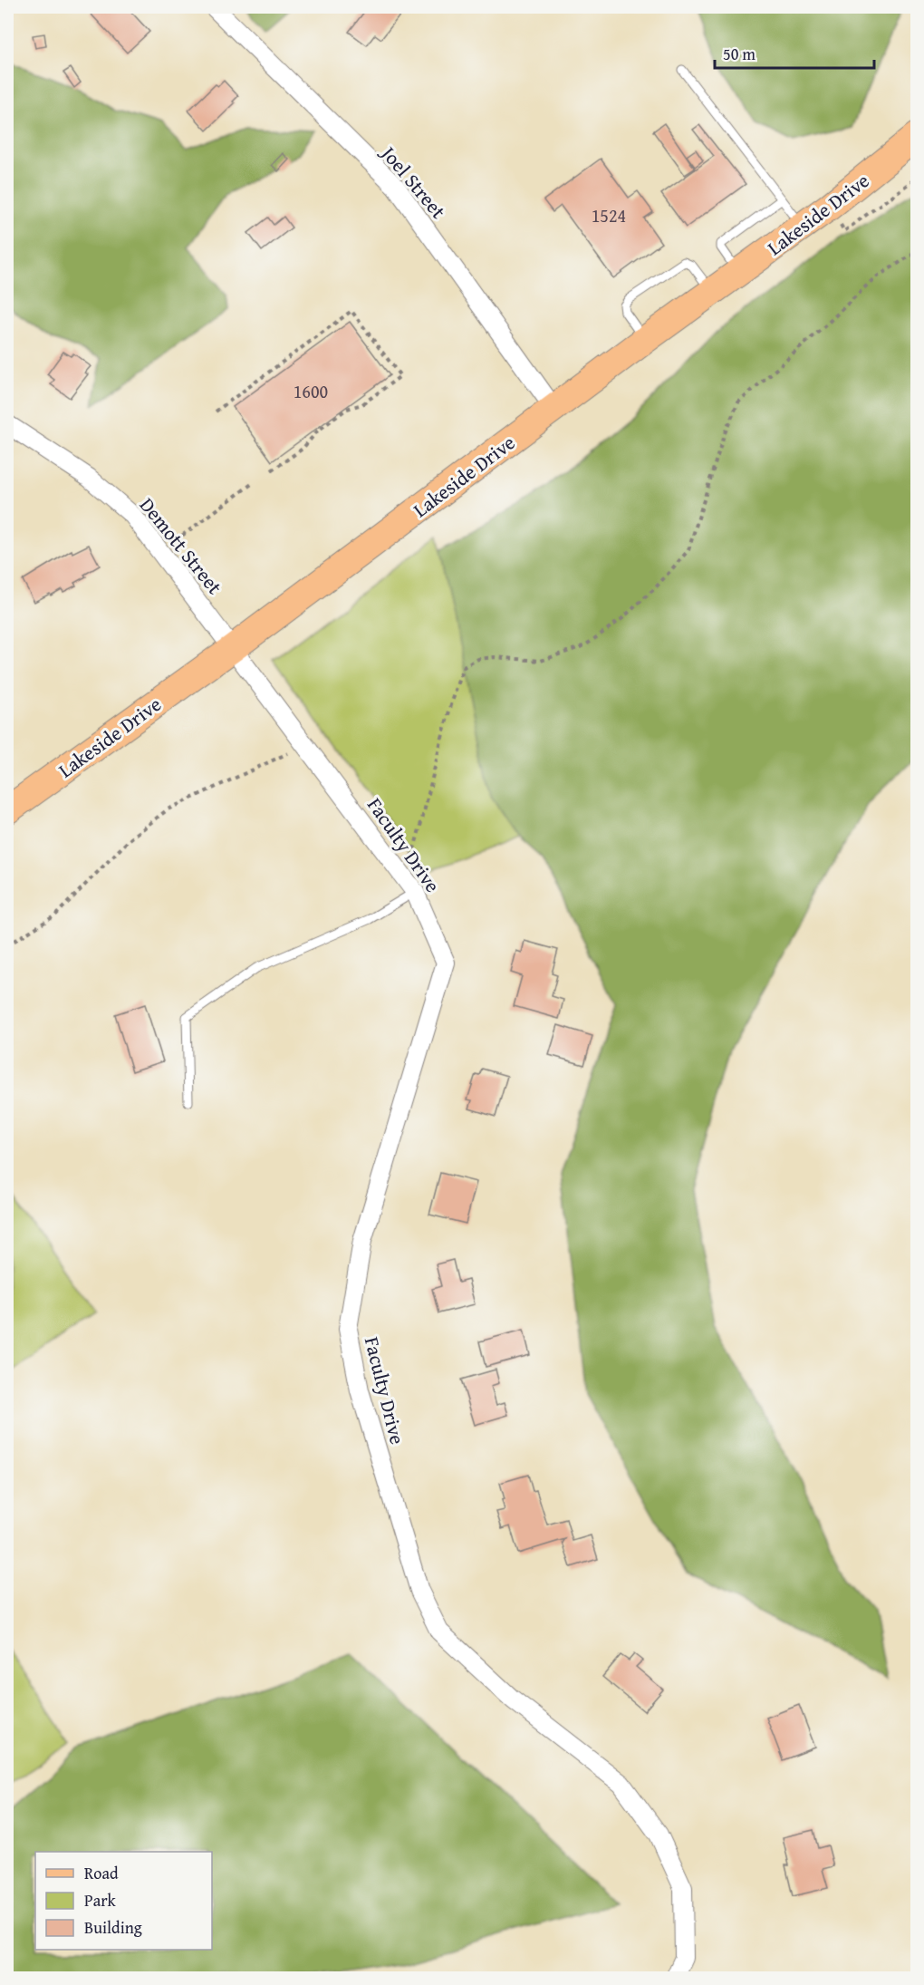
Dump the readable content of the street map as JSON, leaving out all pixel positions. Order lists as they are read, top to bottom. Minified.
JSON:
{"streets":{"main road":["Lakeside Drive"],"street":["Joel Street","Demott Street","Faculty Drive"]},"crossings":[["Joel Street","Lakeside Drive"],["Lakeside Drive","Demott Street"],["Lakeside Drive","Faculty Drive"],["Demott Street","Faculty Drive"]],"house_numbers":["1524","1600"],"legend":["Road","Park","Building"],"scale_bar":"50 m"}
